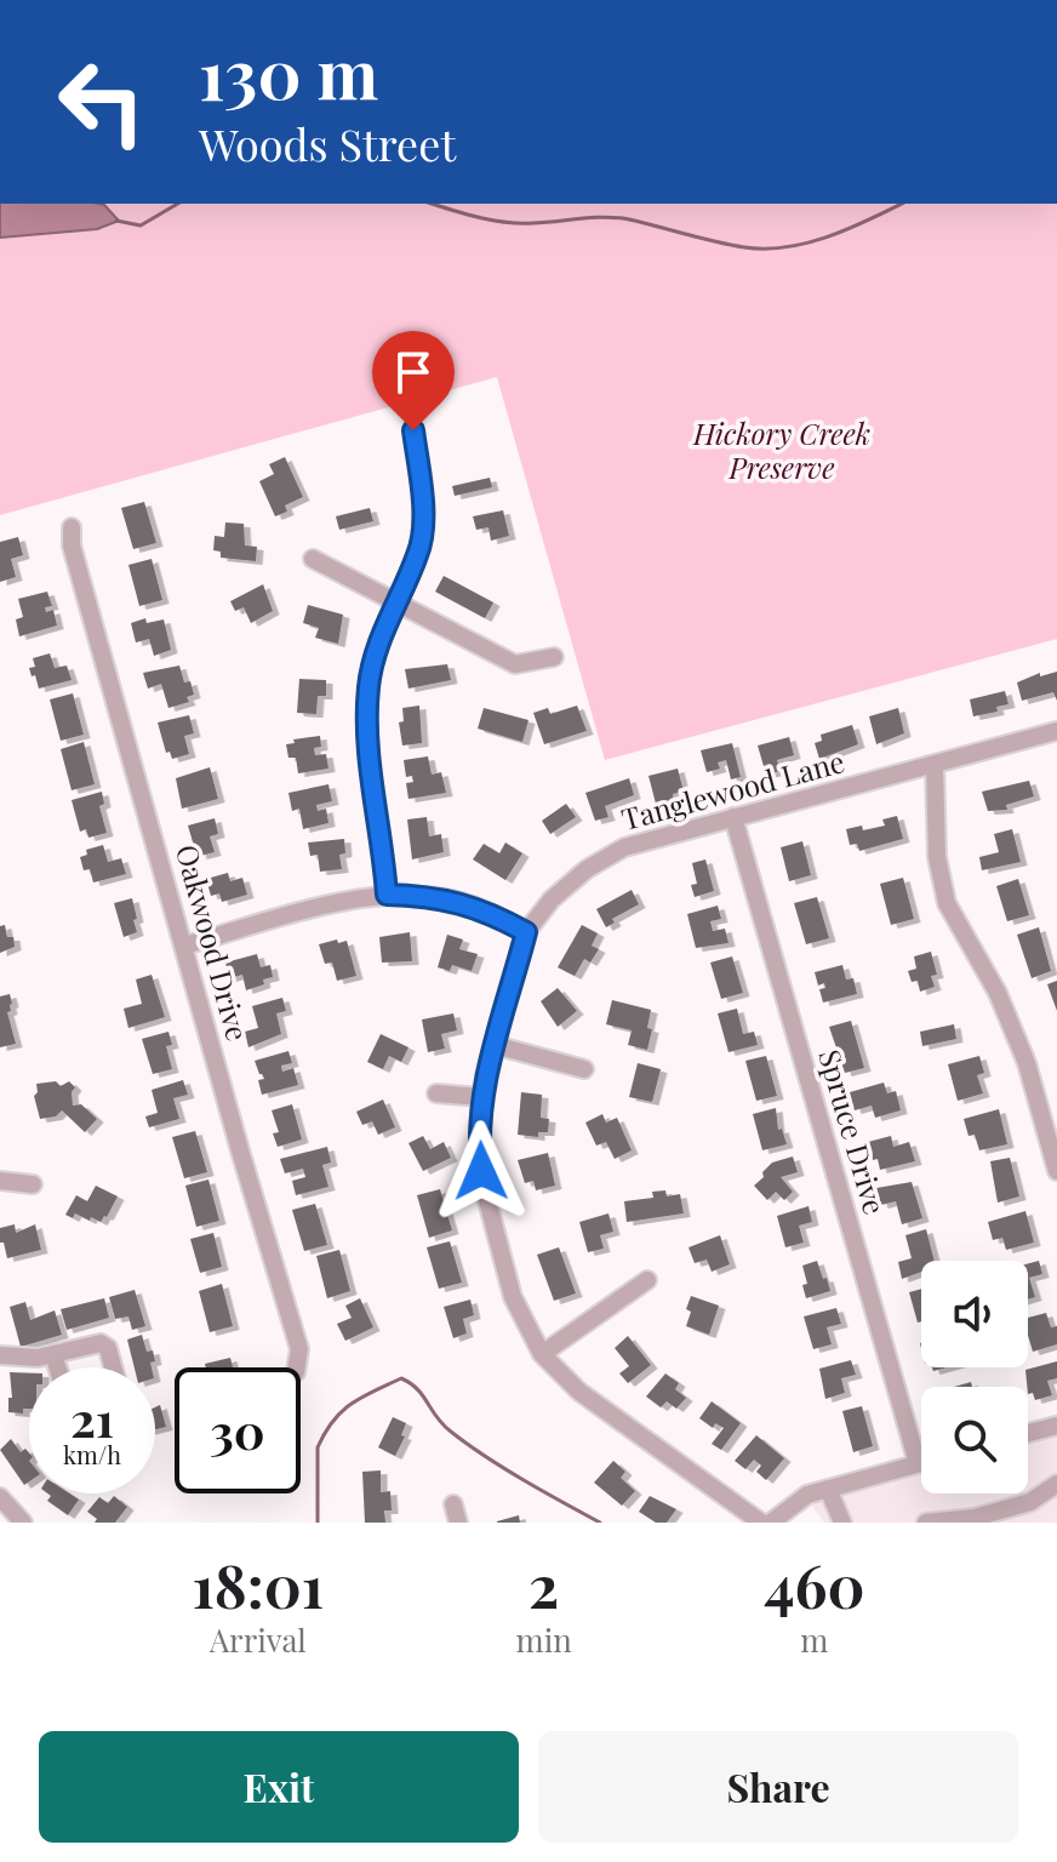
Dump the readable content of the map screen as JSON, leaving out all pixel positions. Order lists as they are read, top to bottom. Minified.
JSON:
{"streets":{"street":["Tanglewood Lane","Oakwood Drive","Spruce Drive"]},"crossings":[["Tanglewood Lane","Spruce Drive"]],"parks":["Hickory Creek Preserve"],"page":{"turn":["130 m","Woods Street"],"speed":"21 km/h","limit":"30","eta":["18:01","Arrival","2","min","460","m"],"buttons":["Exit","Share"]}}
